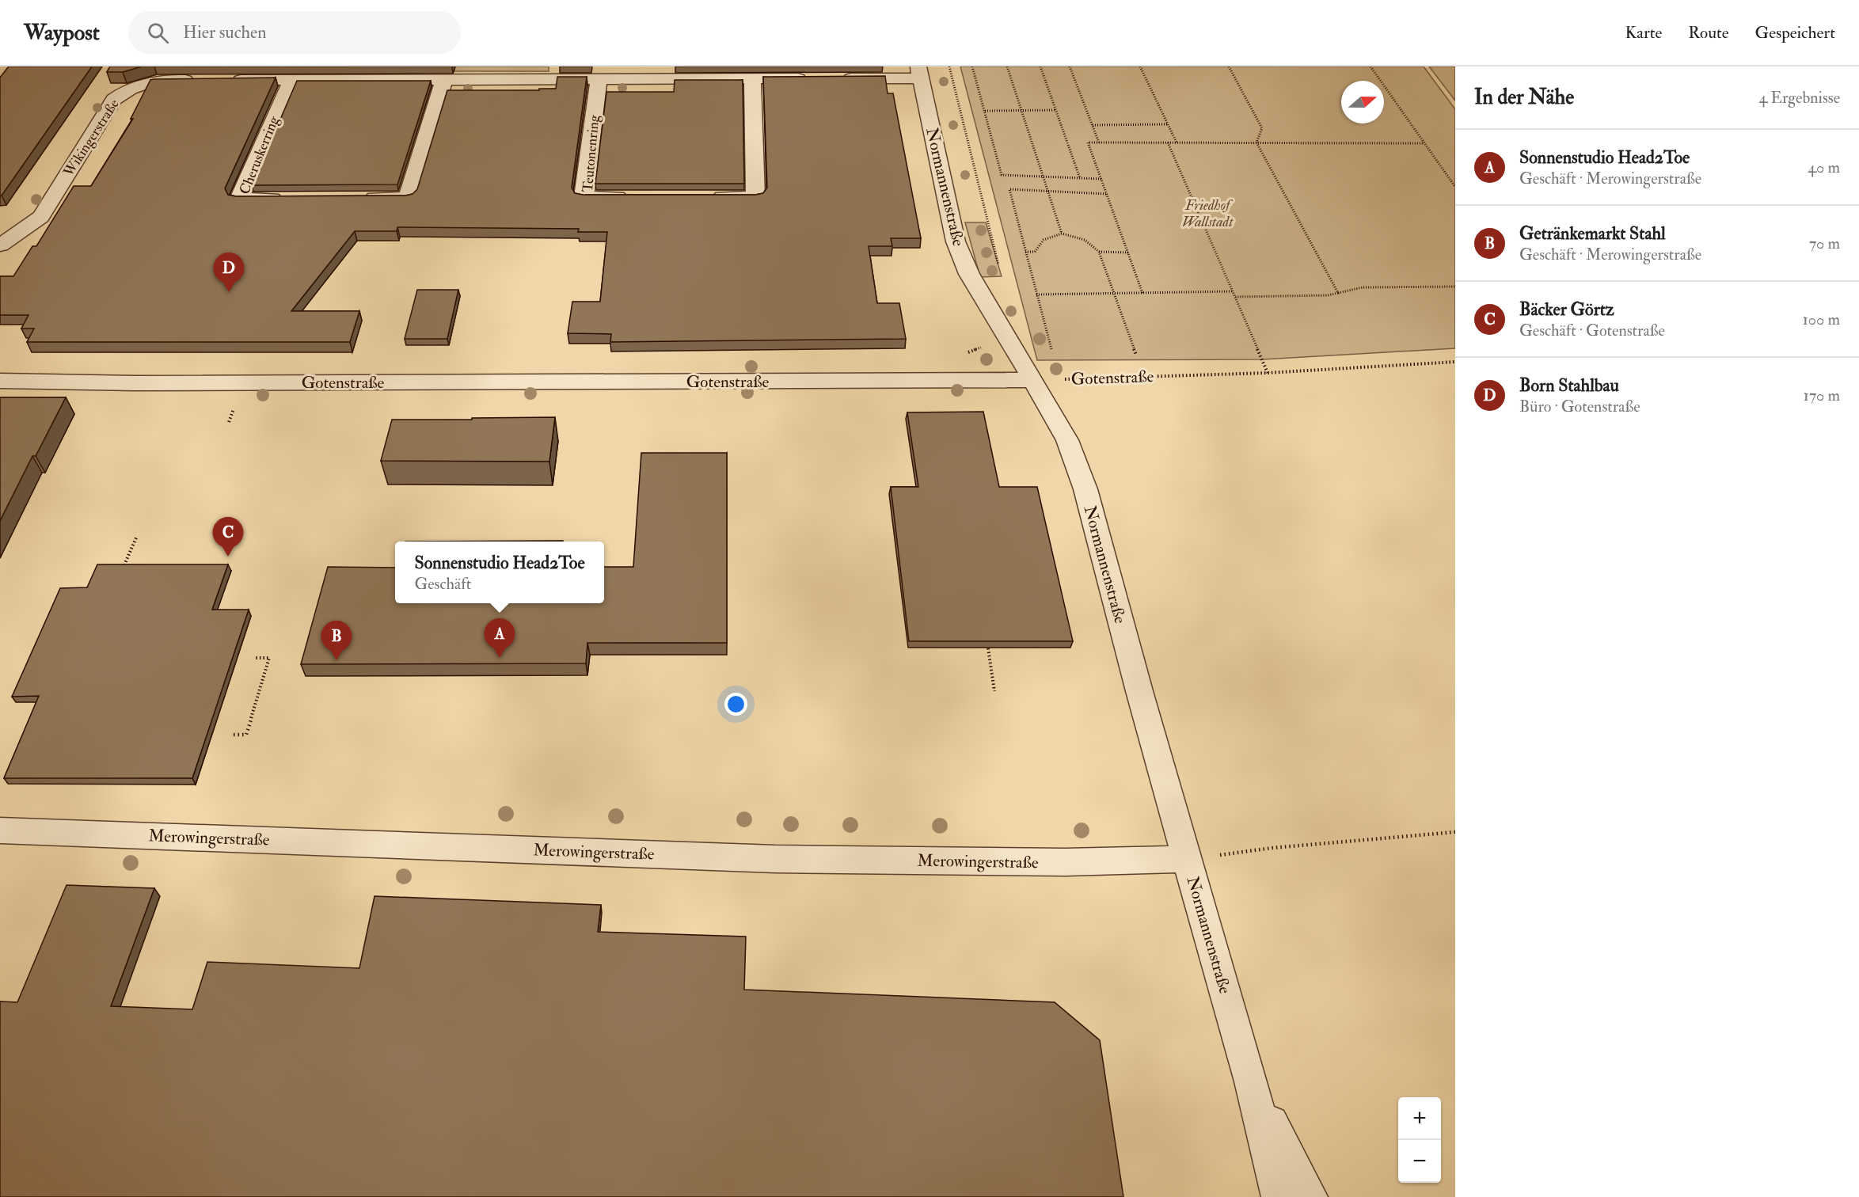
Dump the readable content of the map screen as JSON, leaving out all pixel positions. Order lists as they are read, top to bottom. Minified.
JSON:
{"streets":{"street":["Wikingerstraße","Teutonenring","Cheruskerring","Normannenstraße","Gotenstraße","Merowingerstraße"]},"crossings":[["Normannenstraße","Gotenstraße"],["Normannenstraße","Merowingerstraße"]],"parks":["Friedhof Wallstadt"],"north":"right","page":{"header":"Waypost","search":"Hier suchen","nav":["Karte","Route","Gespeichert"],"heading":["In der Nähe","4 Ergebnisse"],"list":[{"mark":"A","name":"Sonnenstudio Head2Toe","note":"Geschäft · Merowingerstraße","value":"40 m"},{"mark":"B","name":"Getränkemarkt Stahl","note":"Geschäft · Merowingerstraße","value":"70 m"},{"mark":"C","name":"Bäcker Görtz","note":"Geschäft · Gotenstraße","value":"100 m"},{"mark":"D","name":"Born Stahlbau","note":"Büro · Gotenstraße","value":"170 m"}],"pins":["D","C","A","B"],"popup":["Sonnenstudio Head2Toe","Geschäft"],"map_buttons":["+","−"]}}
